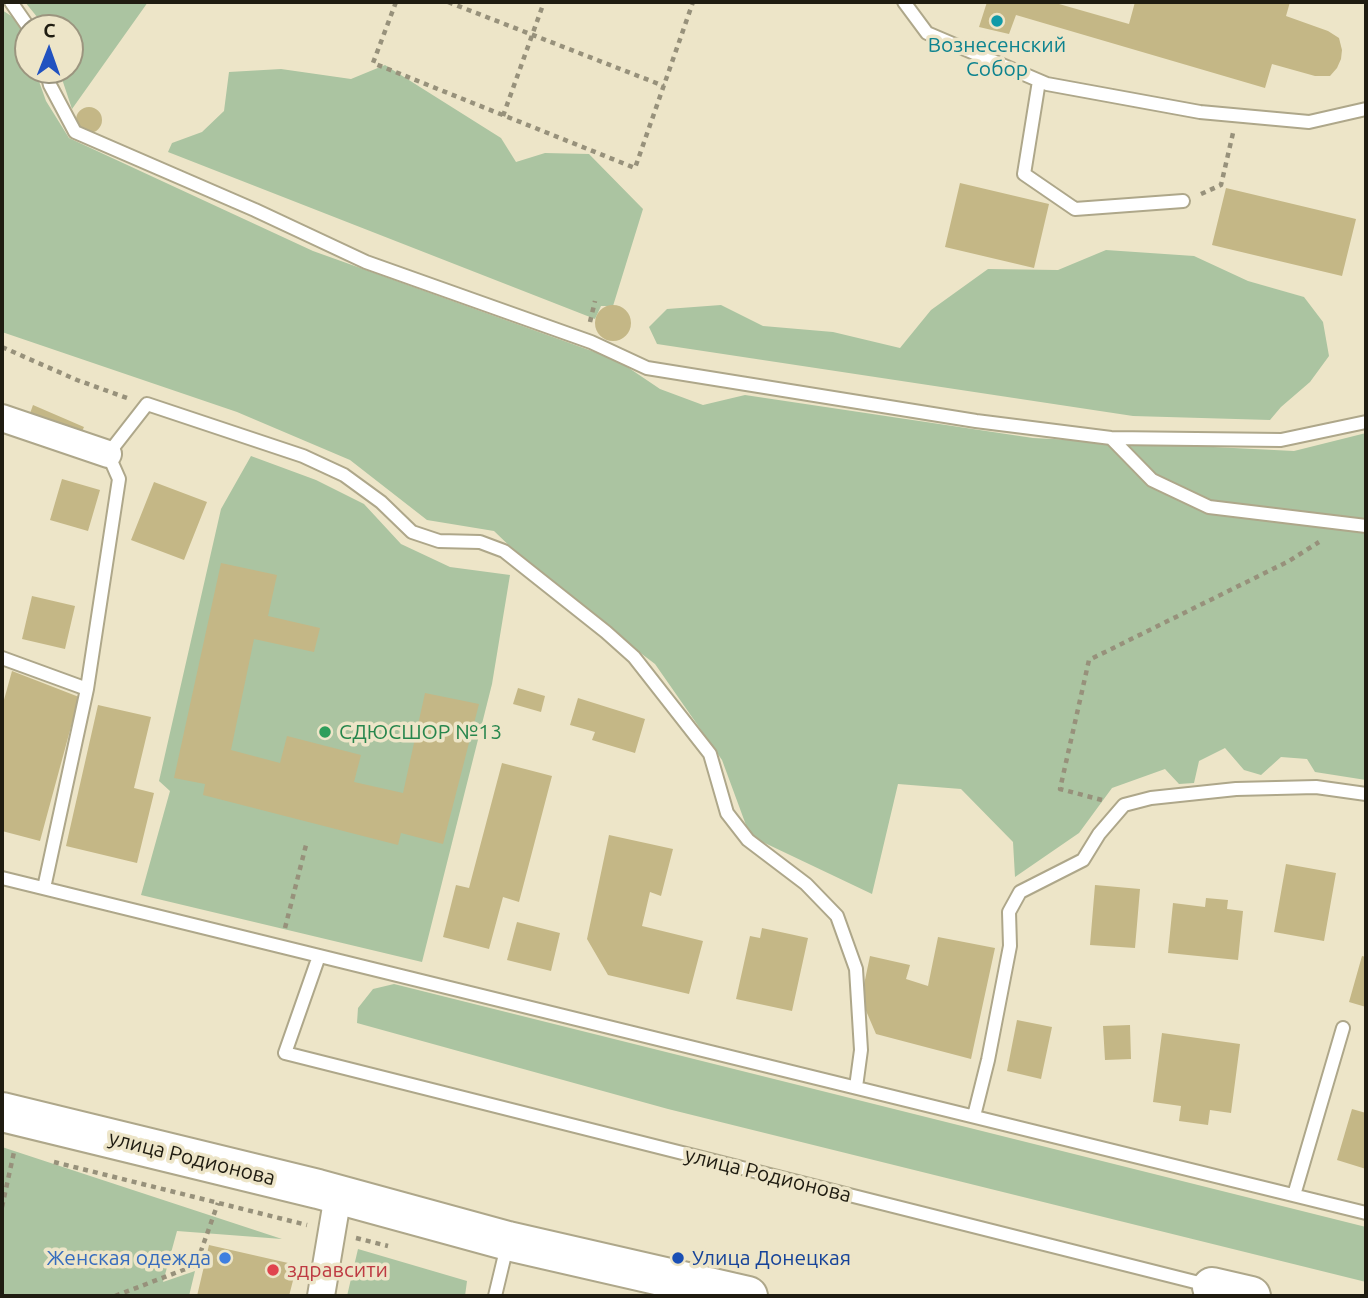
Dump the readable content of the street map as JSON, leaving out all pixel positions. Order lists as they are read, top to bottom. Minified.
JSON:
{"streets":{"main road":["улица Родионова"]},"places":["Вознесенский Собор","СДЮСШОР №13","Женская одежда","Улица Донецкая","здравсити"],"north":"top"}
